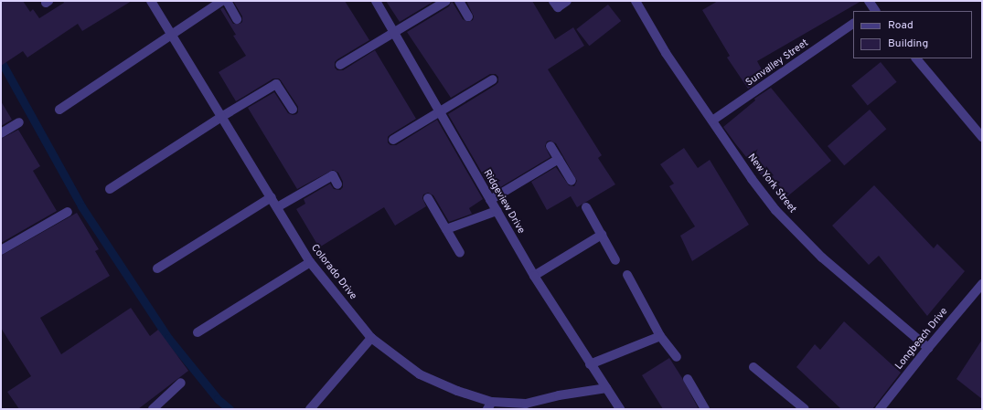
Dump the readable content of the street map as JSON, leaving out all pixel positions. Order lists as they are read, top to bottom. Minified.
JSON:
{"streets":{"street":["Sunvalley Street","New York Street","Ridgeview Drive","Colorado Drive","Longbeach Drive"]},"crossings":[["Sunvalley Street","New York Street"],["New York Street","Longbeach Drive"],["Ridgeview Drive","Colorado Drive"]],"legend":["Road","Building"]}
